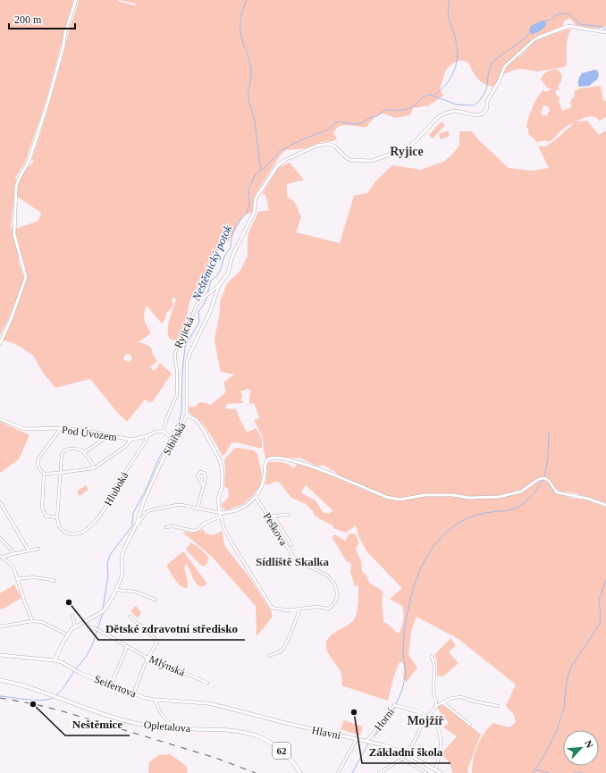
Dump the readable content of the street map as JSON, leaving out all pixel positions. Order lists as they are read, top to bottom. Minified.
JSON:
{"streets":{"main road":["Opletalova","62"],"street":["Ryjická","Pod Úvozem","Sibiřská","Hluboká","Peškova","Mlýnská","Seifertova","Horní","Hlavní"]},"crossings":[["Ryjická","Pod Úvozem"],["Ryjická","Sibiřská"],["Pod Úvozem","Hluboká"],["Sibiřská","Mlýnská"],["Sibiřská","Seifertova"],["Seifertova","Hlavní"],["Horní","Hlavní"]],"districts":["Ryjice","Sídliště Skalka","Mojžíř"],"water":["Neštěmický potok"],"places":["Dětské zdravotní středisko","Neštěmice","Základní škola"],"scale_bar":"200 m","north":"top right"}
